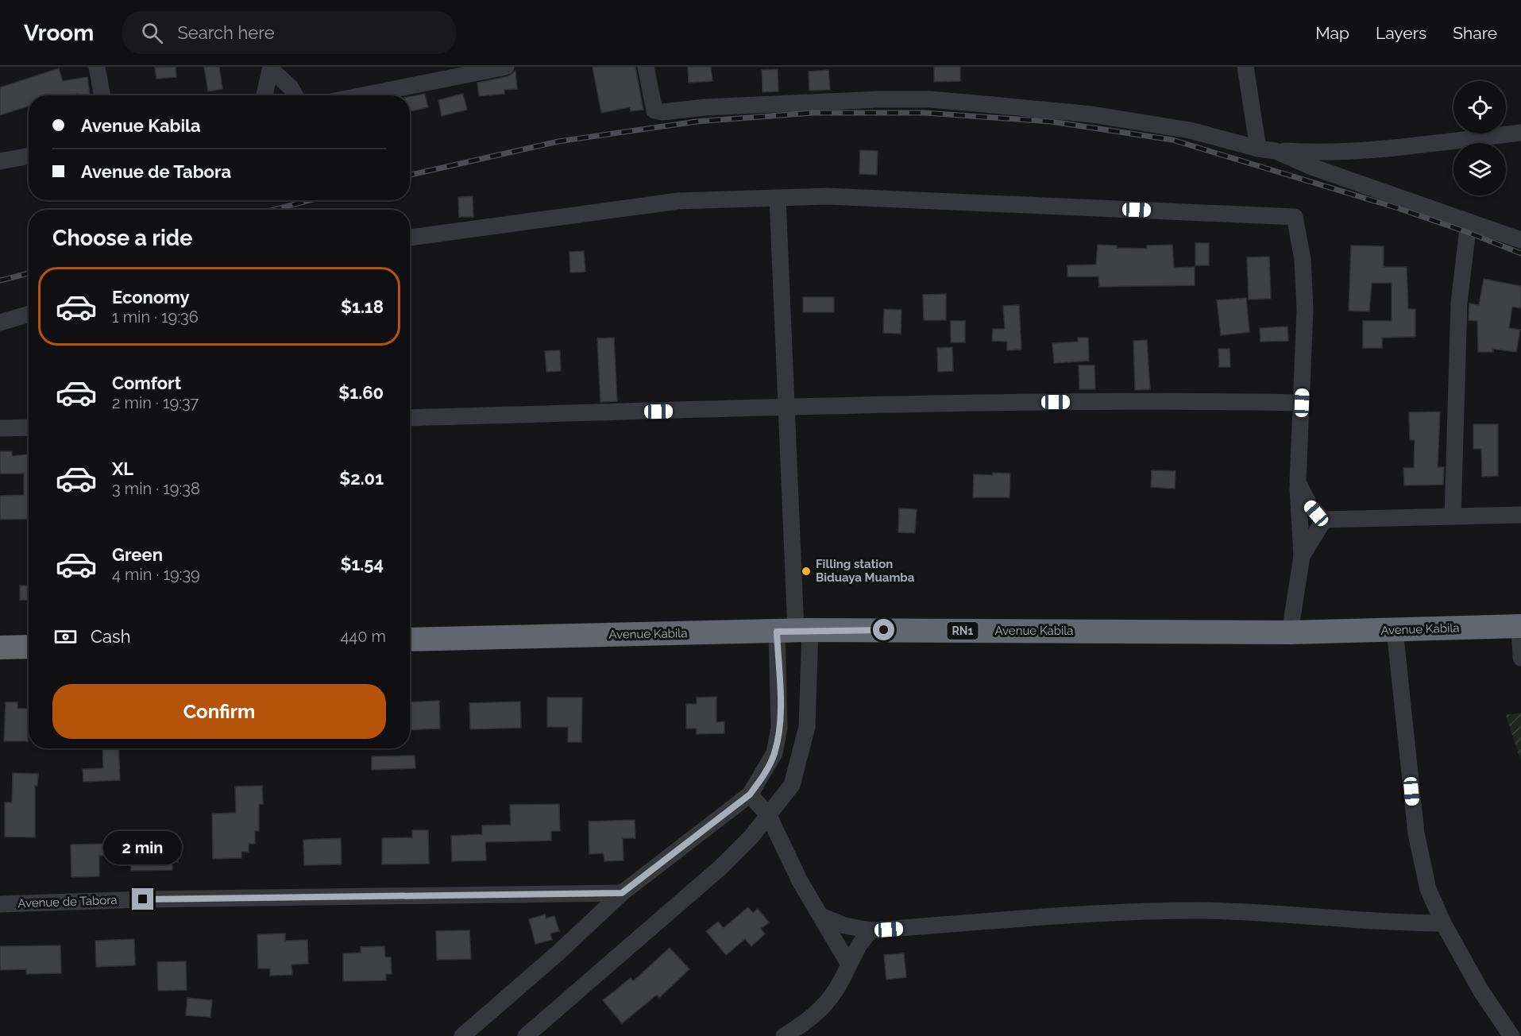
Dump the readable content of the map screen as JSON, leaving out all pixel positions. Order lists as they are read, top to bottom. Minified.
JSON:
{"streets":{"highway":["Avenue Kabila","RN1"],"street":["Avenue de Tabora"]},"places":["Filling station Biduaya Muamba"],"page":{"header":"Vroom","search":"Search here","nav":["Map","Layers","Share"],"banner":["Avenue Kabila","Avenue de Tabora"],"heading":"Choose a ride","list":[{"name":"Economy","note":"1 min · 19:36","value":"$1.18"},{"name":"Comfort","note":"2 min · 19:37","value":"$1.60"},{"name":"XL","note":"3 min · 19:38","value":"$2.01"},{"name":"Green","note":"4 min · 19:39","value":"$1.54"}],"pay":["Cash","440 m"],"buttons":"Confirm","bubble":"2 min"}}
